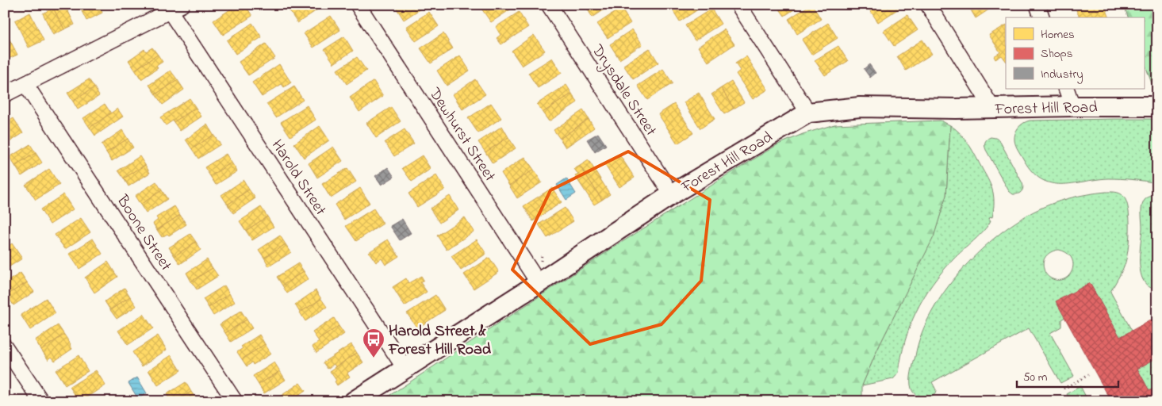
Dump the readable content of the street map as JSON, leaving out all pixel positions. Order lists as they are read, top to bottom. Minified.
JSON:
{"streets":{"street":["Drysdale Street","Forest Hill Road","Dewhurst Street","Harold Street","Boone Street"]},"crossings":[["Drysdale Street","Forest Hill Road"],["Forest Hill Road","Dewhurst Street"],["Forest Hill Road","Harold Street"]],"places":{"bus stop":["Harold Street & Forest Hill Road"]},"legend":["Homes","Shops","Industry"],"scale_bar":"50 m"}
